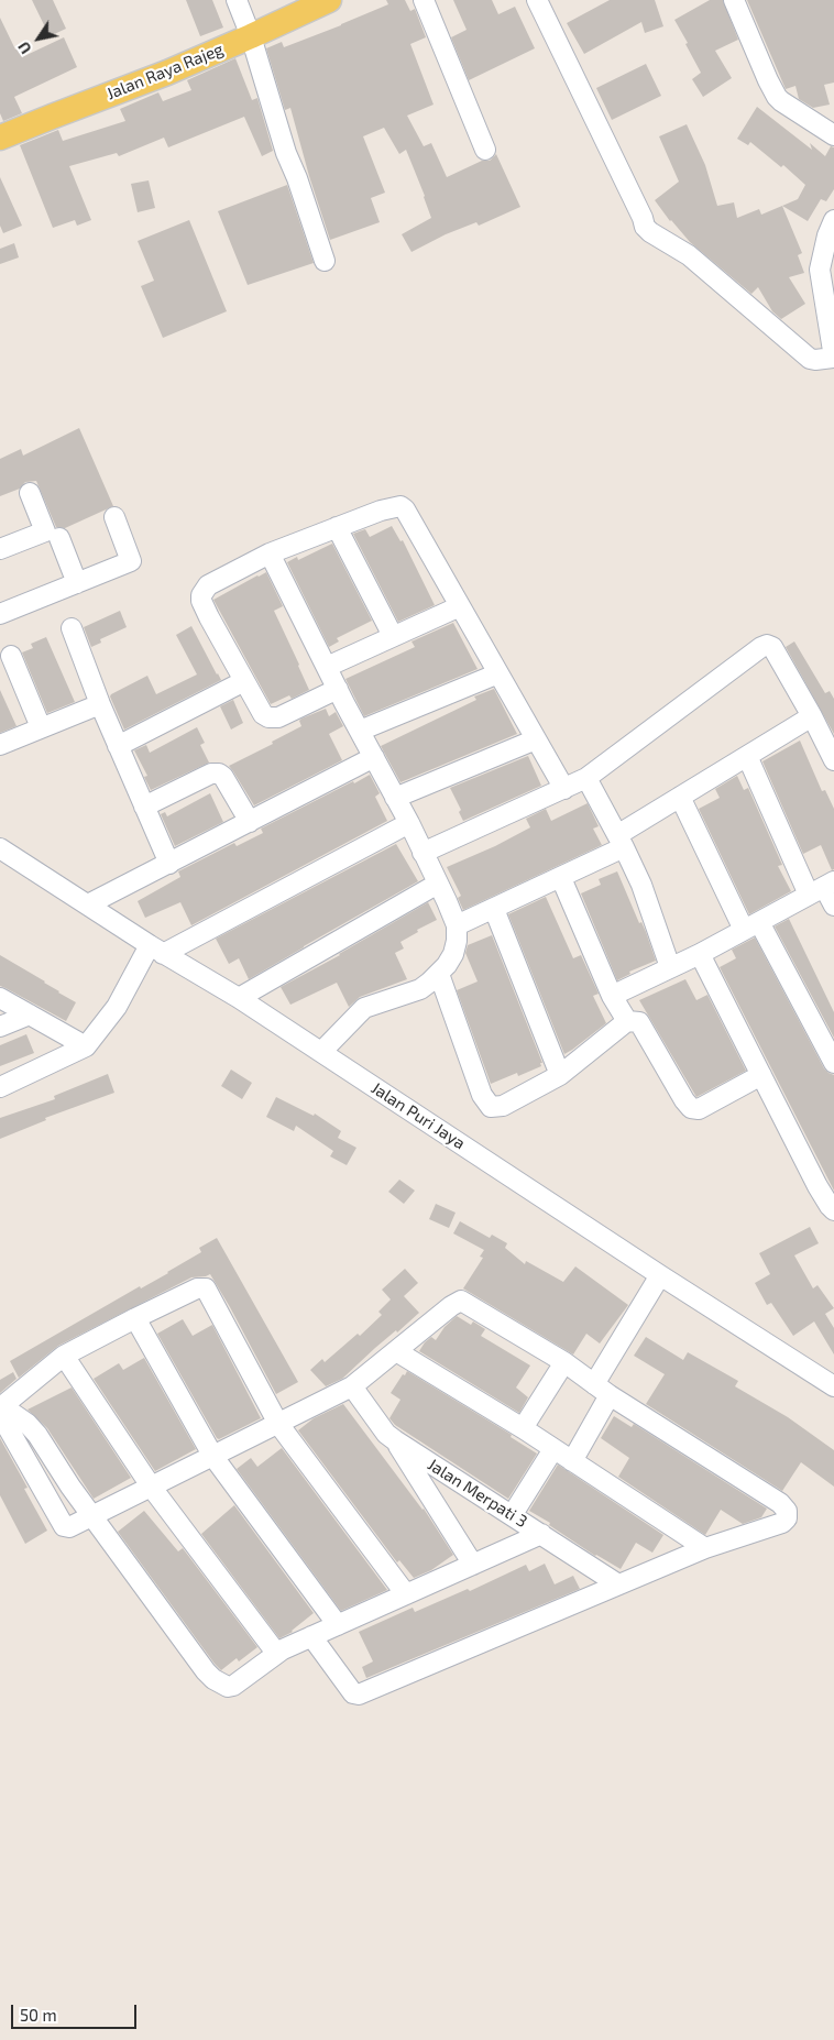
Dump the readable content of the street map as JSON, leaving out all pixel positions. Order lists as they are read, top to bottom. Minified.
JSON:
{"streets":{"main road":["Jalan Raya Rajeg"],"street":["Jalan Puri Jaya","Jalan Merpati 3"]},"scale_bar":"50 m","north":"bottom left"}
